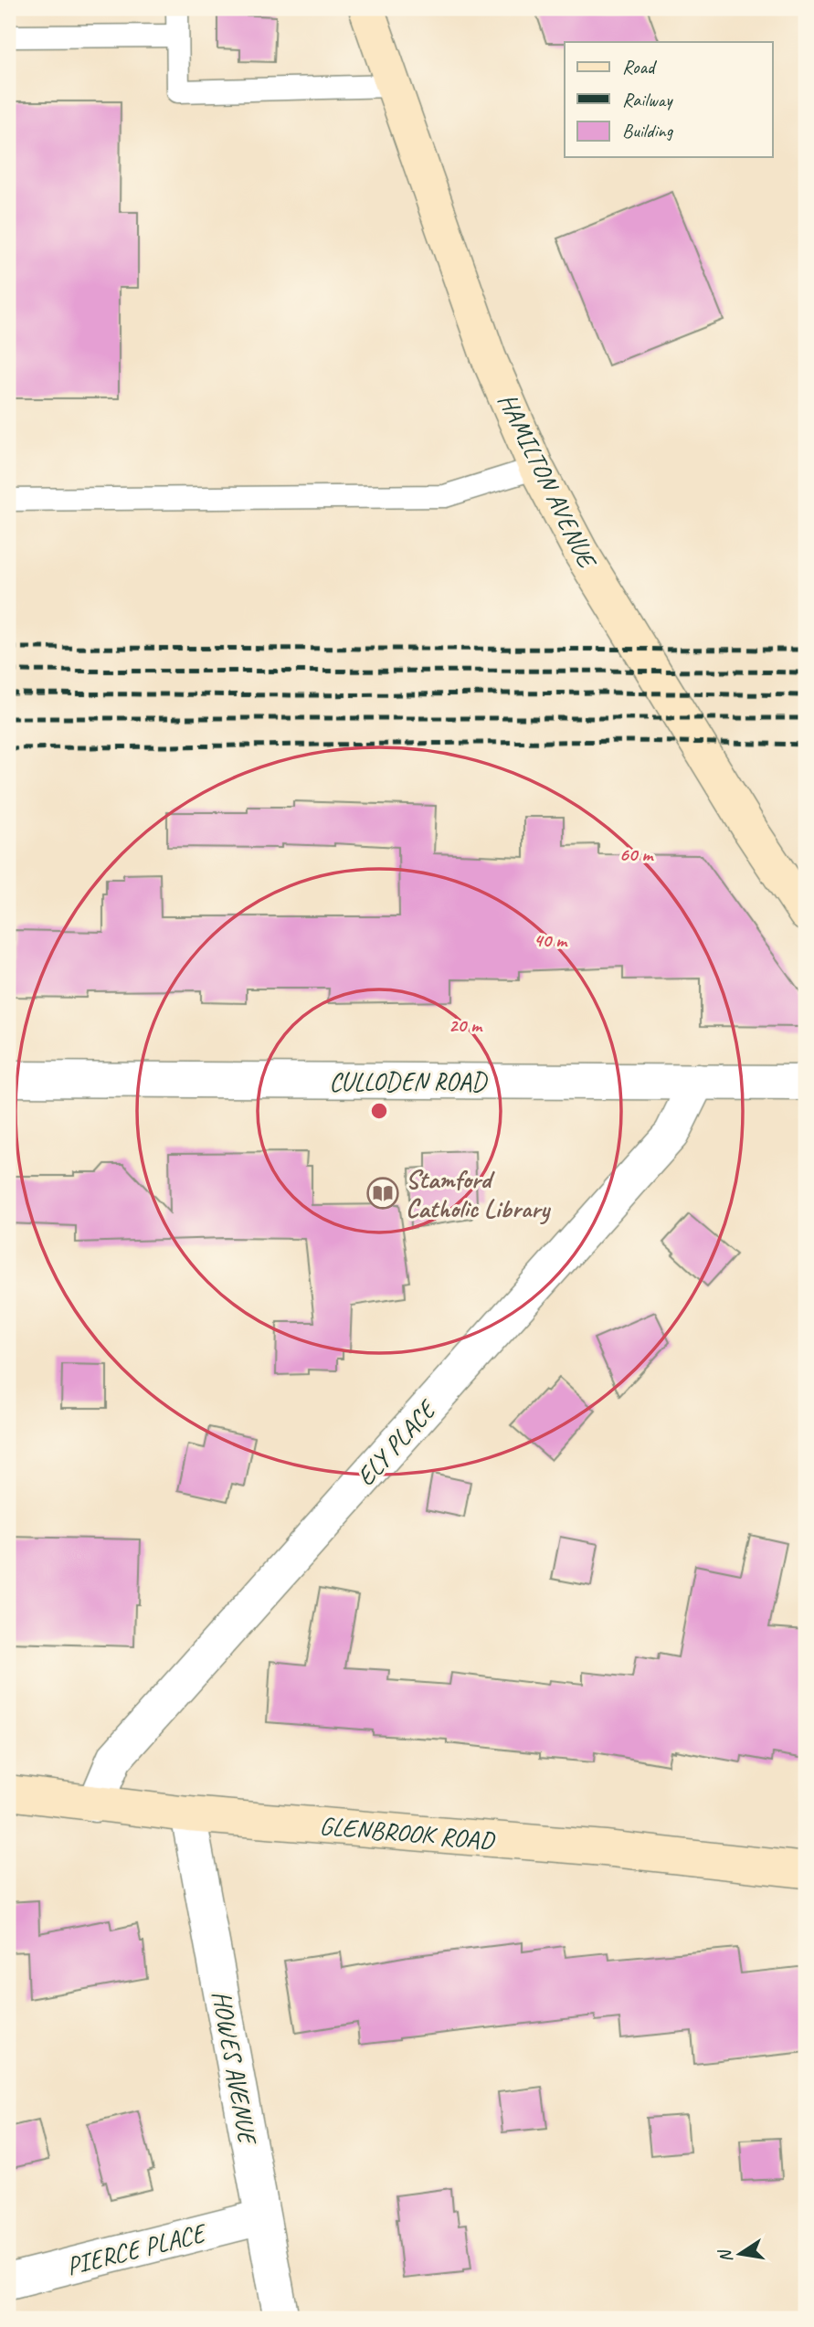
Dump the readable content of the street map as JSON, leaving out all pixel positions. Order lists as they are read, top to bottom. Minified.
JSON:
{"streets":{"street":["HAMILTON AVENUE","CULLODEN ROAD","ELY PLACE","GLENBROOK ROAD","HOWES AVENUE","PIERCE PLACE"]},"crossings":[["CULLODEN ROAD","ELY PLACE"],["ELY PLACE","GLENBROOK ROAD"],["GLENBROOK ROAD","HOWES AVENUE"],["HOWES AVENUE","PIERCE PLACE"]],"places":{"library":["Stamford Catholic Library"]},"legend":["Road","Railway","Building"],"north":"left","rings":["60 m","40 m","20 m"]}
